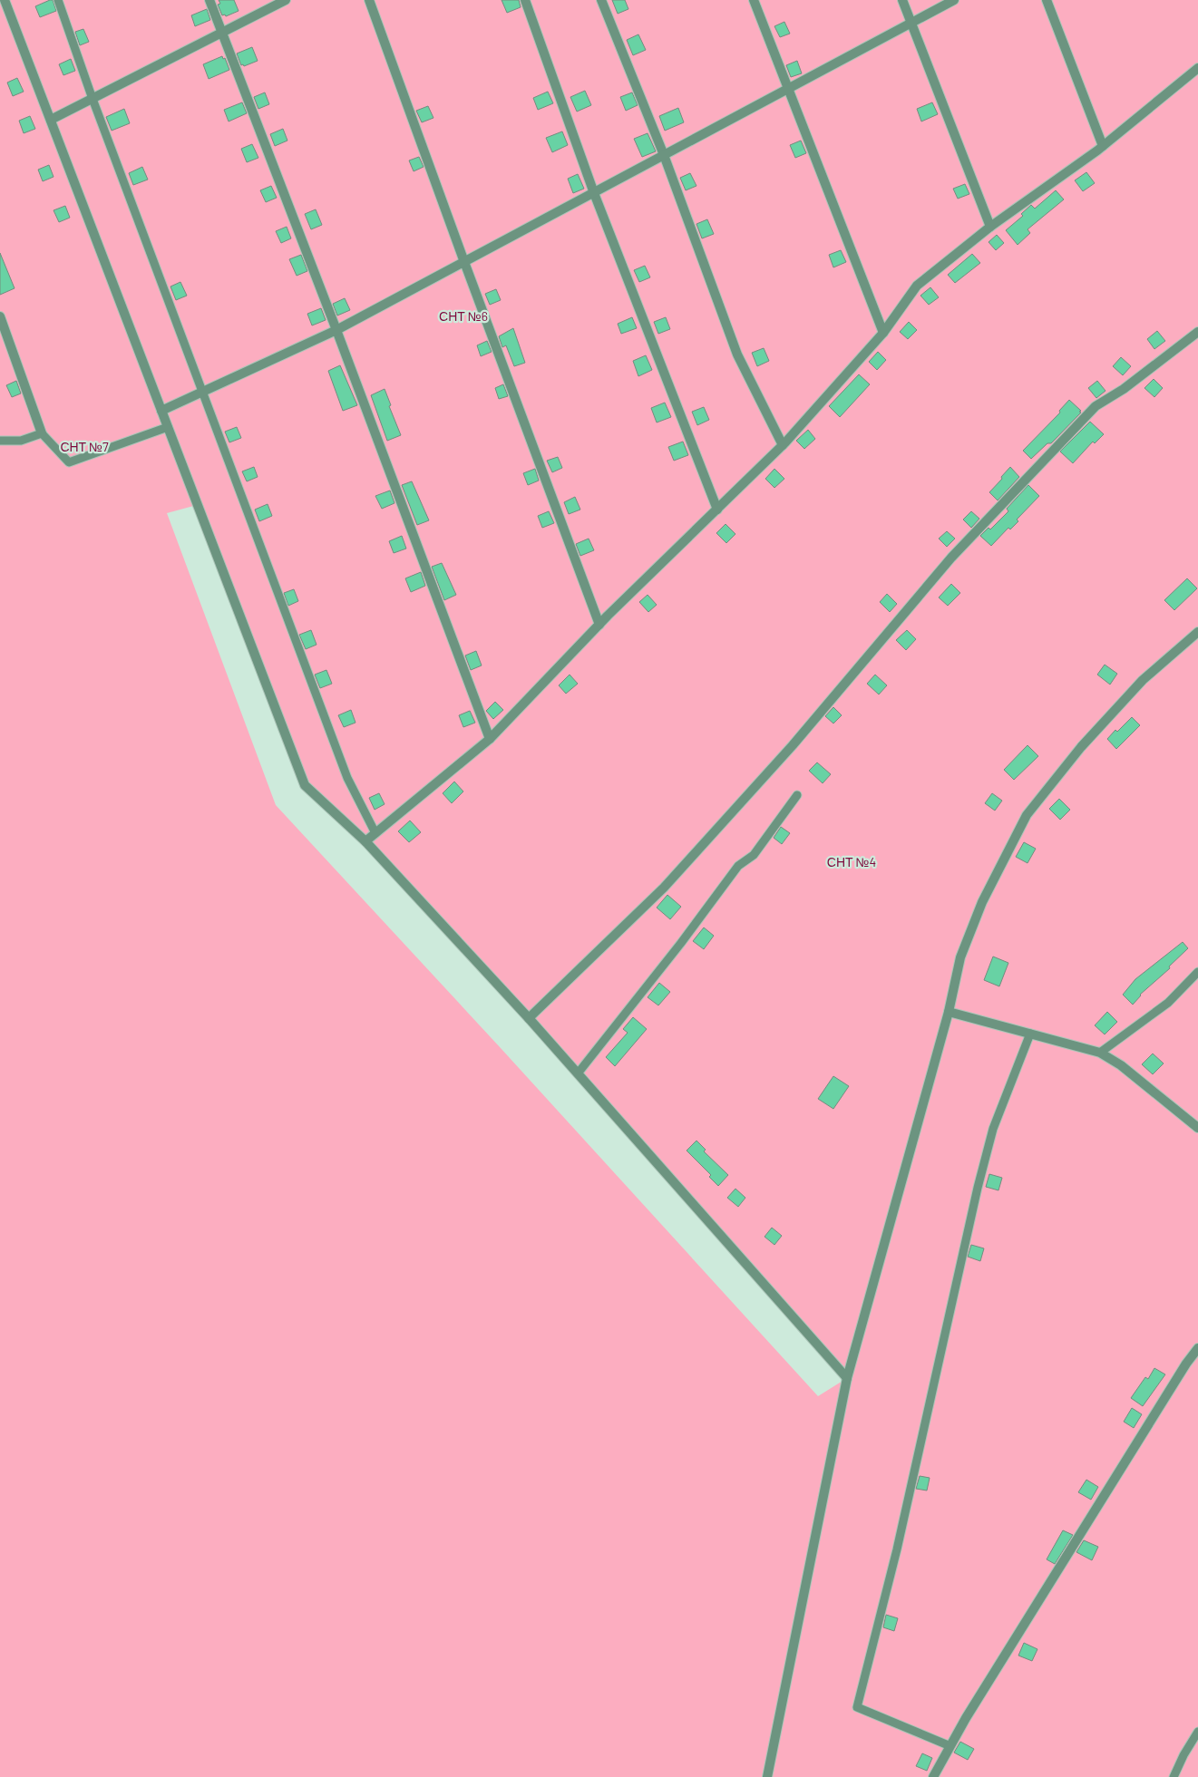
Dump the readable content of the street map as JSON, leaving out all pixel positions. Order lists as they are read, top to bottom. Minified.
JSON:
{"parks":["СНТ №6","СНТ №7","СНТ №4"]}
